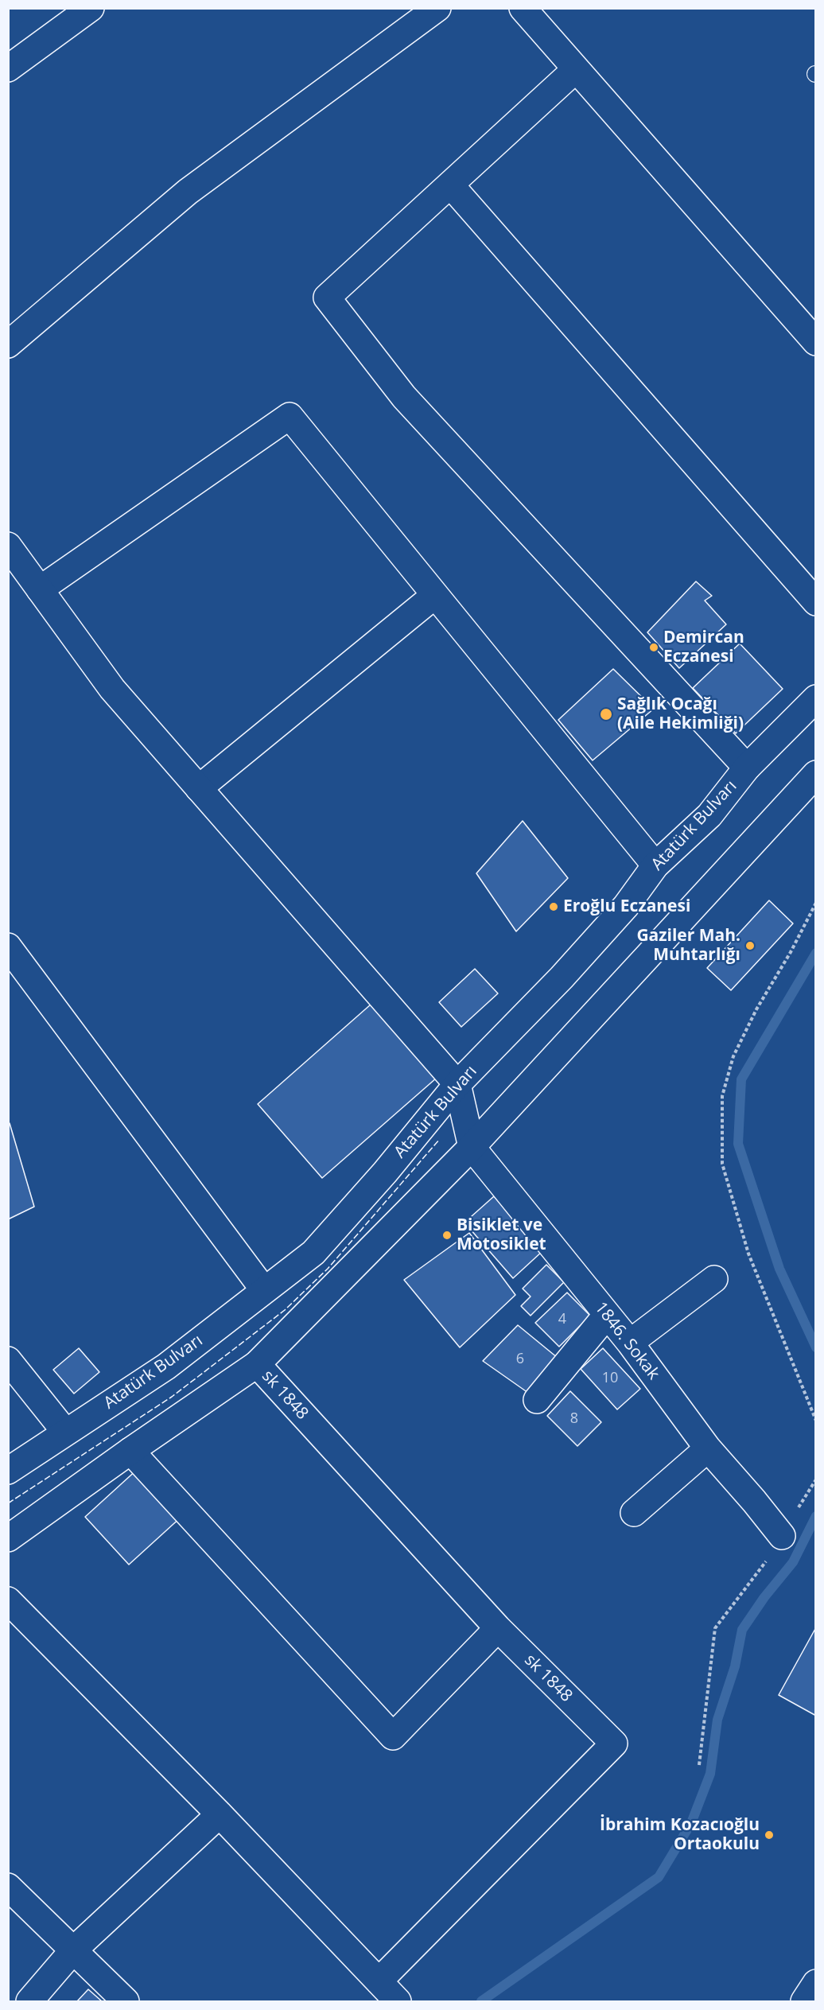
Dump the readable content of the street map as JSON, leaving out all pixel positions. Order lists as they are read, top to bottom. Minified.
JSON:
{"streets":{"street":["Atatürk Bulvarı","1846. Sokak","sk 1848"]},"places":["Demircan Eczanesi","Sağlık Ocağı (Aile Hekimliği)","Eroğlu Eczanesi","Gaziler Mah. Muhtarlığı","Bisiklet ve Motosiklet","İbrahim Kozacıoğlu Ortaokulu"],"house_numbers":["4","6","10","8"]}
